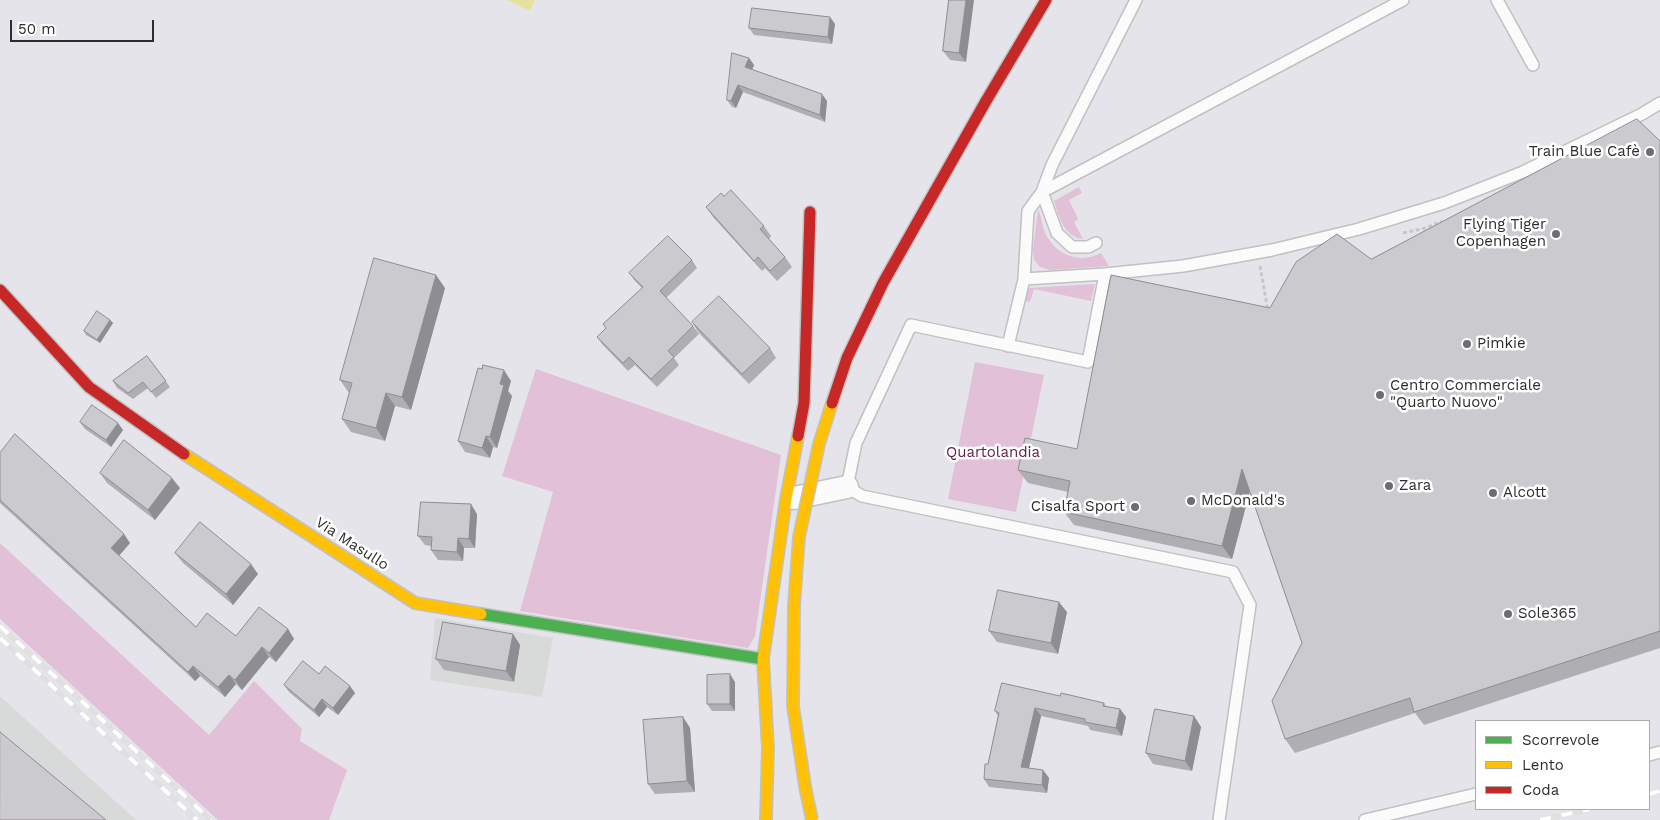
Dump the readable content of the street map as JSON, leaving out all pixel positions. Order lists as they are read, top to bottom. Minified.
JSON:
{"streets":{"main road":["Via Masullo"]},"parks":["Quartolandia"],"places":["Train Blue Cafè","Flying Tiger Copenhagen","Pimkie","Centro Commerciale \"Quarto Nuovo\"","Zara","Alcott","McDonald's","Cisalfa Sport","Sole365"],"legend":["Scorrevole","Lento","Coda"],"scale_bar":"50 m"}
